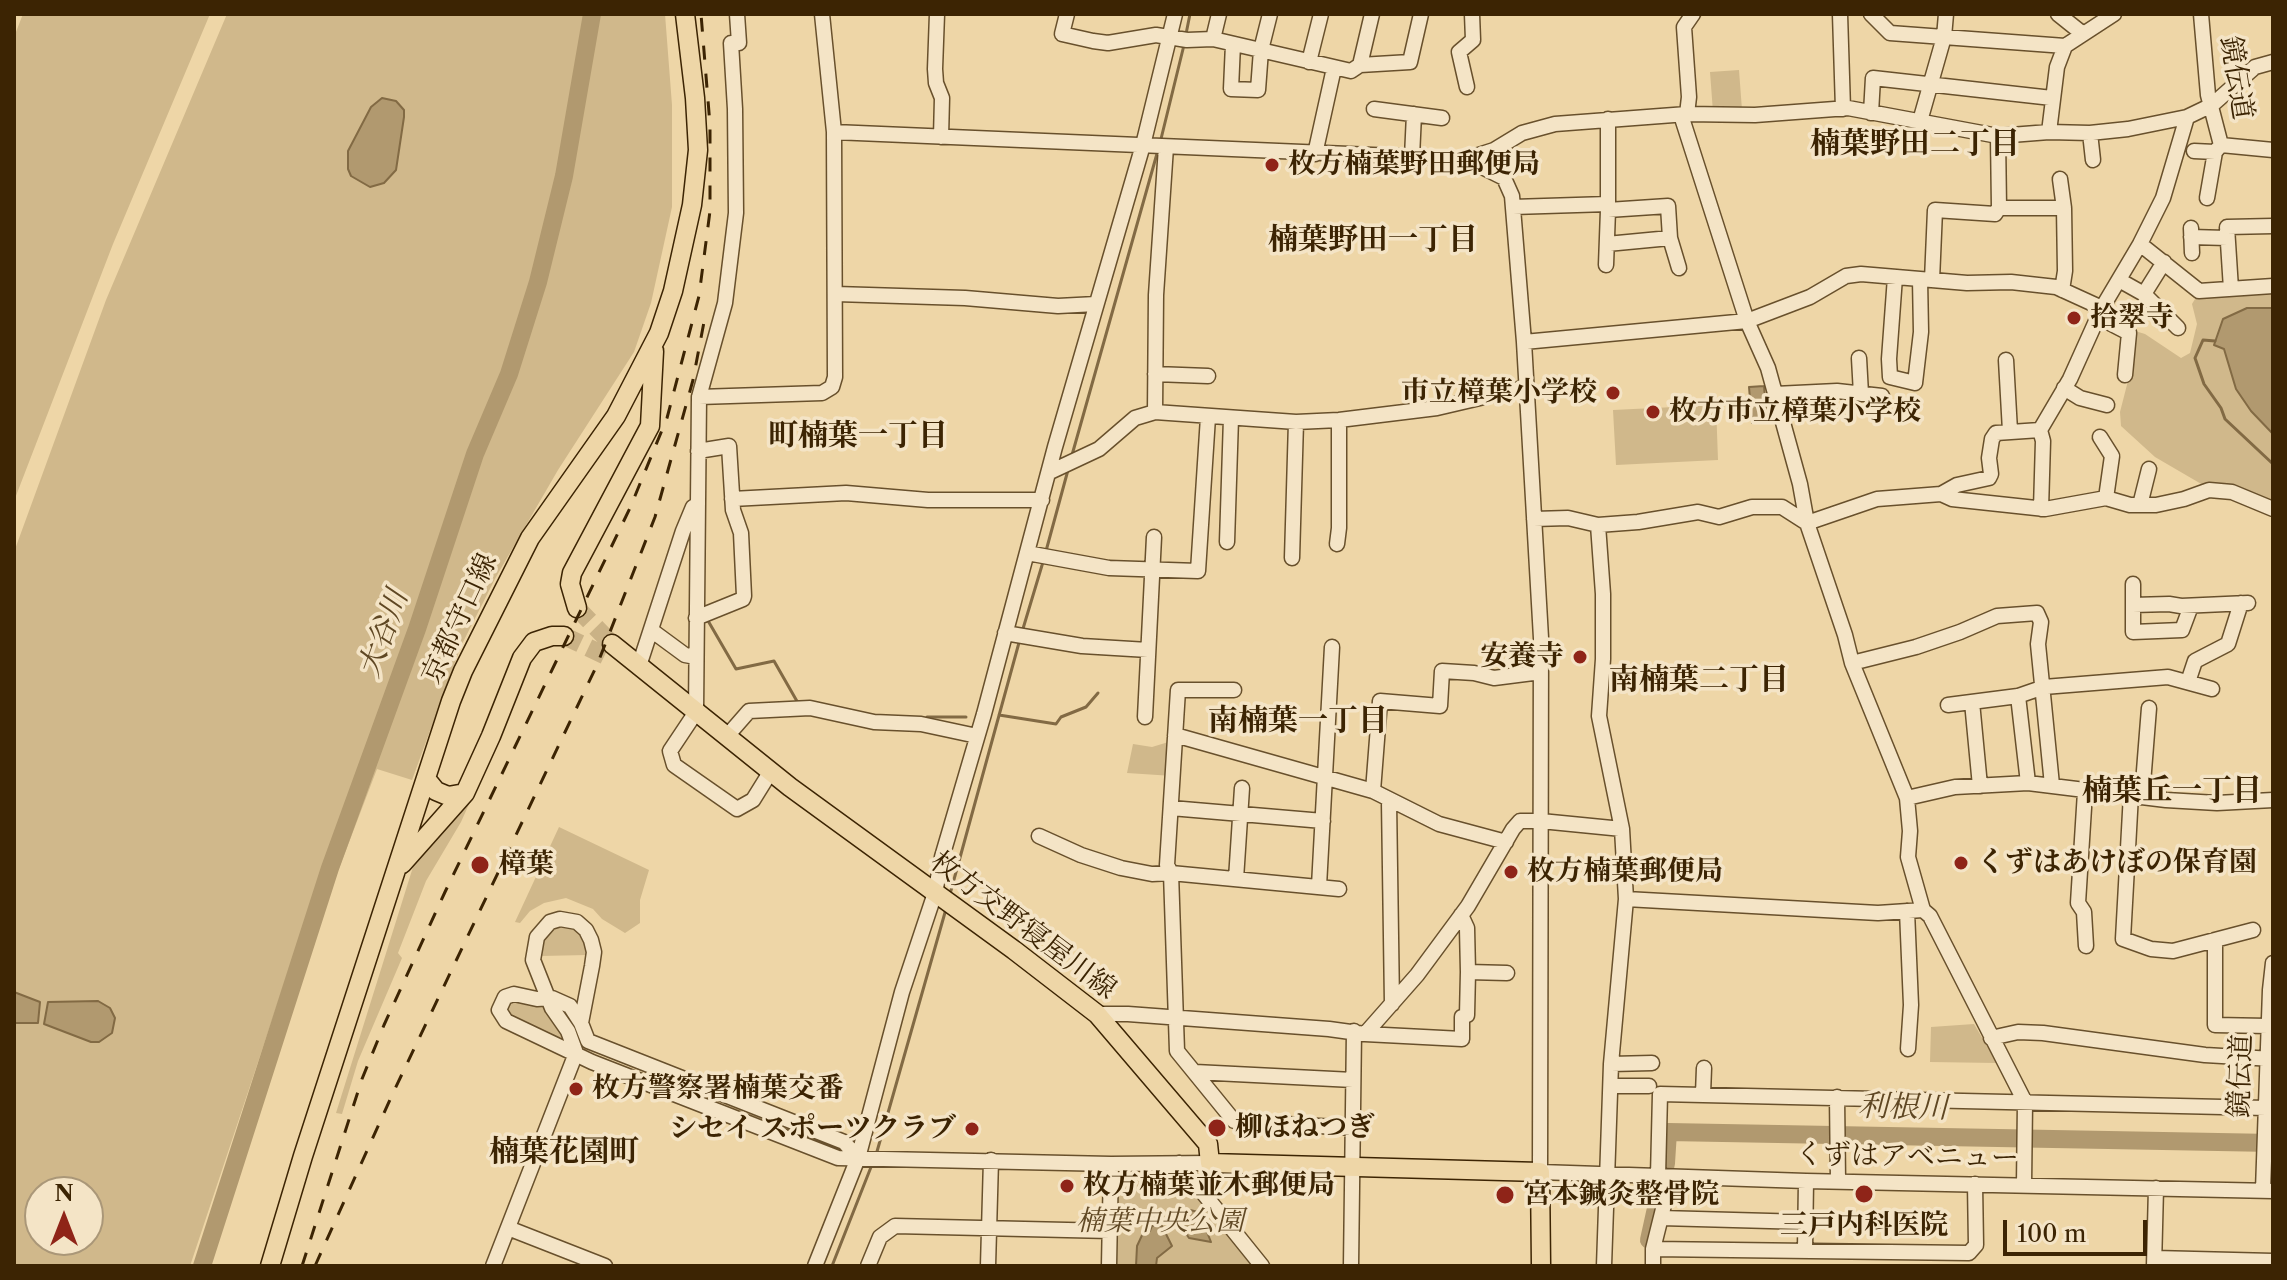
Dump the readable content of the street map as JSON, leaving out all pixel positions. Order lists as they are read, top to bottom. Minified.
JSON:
{"streets":{"main road":["京都守口線","枚方交野寝屋川線"],"street":["鏡伝道","くずはアベニュー"]},"crossings":[["鏡伝道","くずはアベニュー"]],"districts":["楠葉野田二丁目","楠葉野田一丁目","町楠葉一丁目","南楠葉二丁目","南楠葉一丁目","楠葉丘一丁目","楠葉花園町"],"water":["大谷川","利根川"],"parks":["楠葉中央公園"],"places":["枚方楠葉野田郵便局","拾翠寺","市立樟葉小学校","枚方市立樟葉小学校","安養寺","くずはあけぼの保育園","樟葉","枚方楠葉郵便局","枚方警察署楠葉交番","柳ほねつぎ","シセイ スポーツクラブ","枚方楠葉並木郵便局","三戸内科医院","宮本鍼灸整骨院"],"scale_bar":"100 m","north":"top"}
